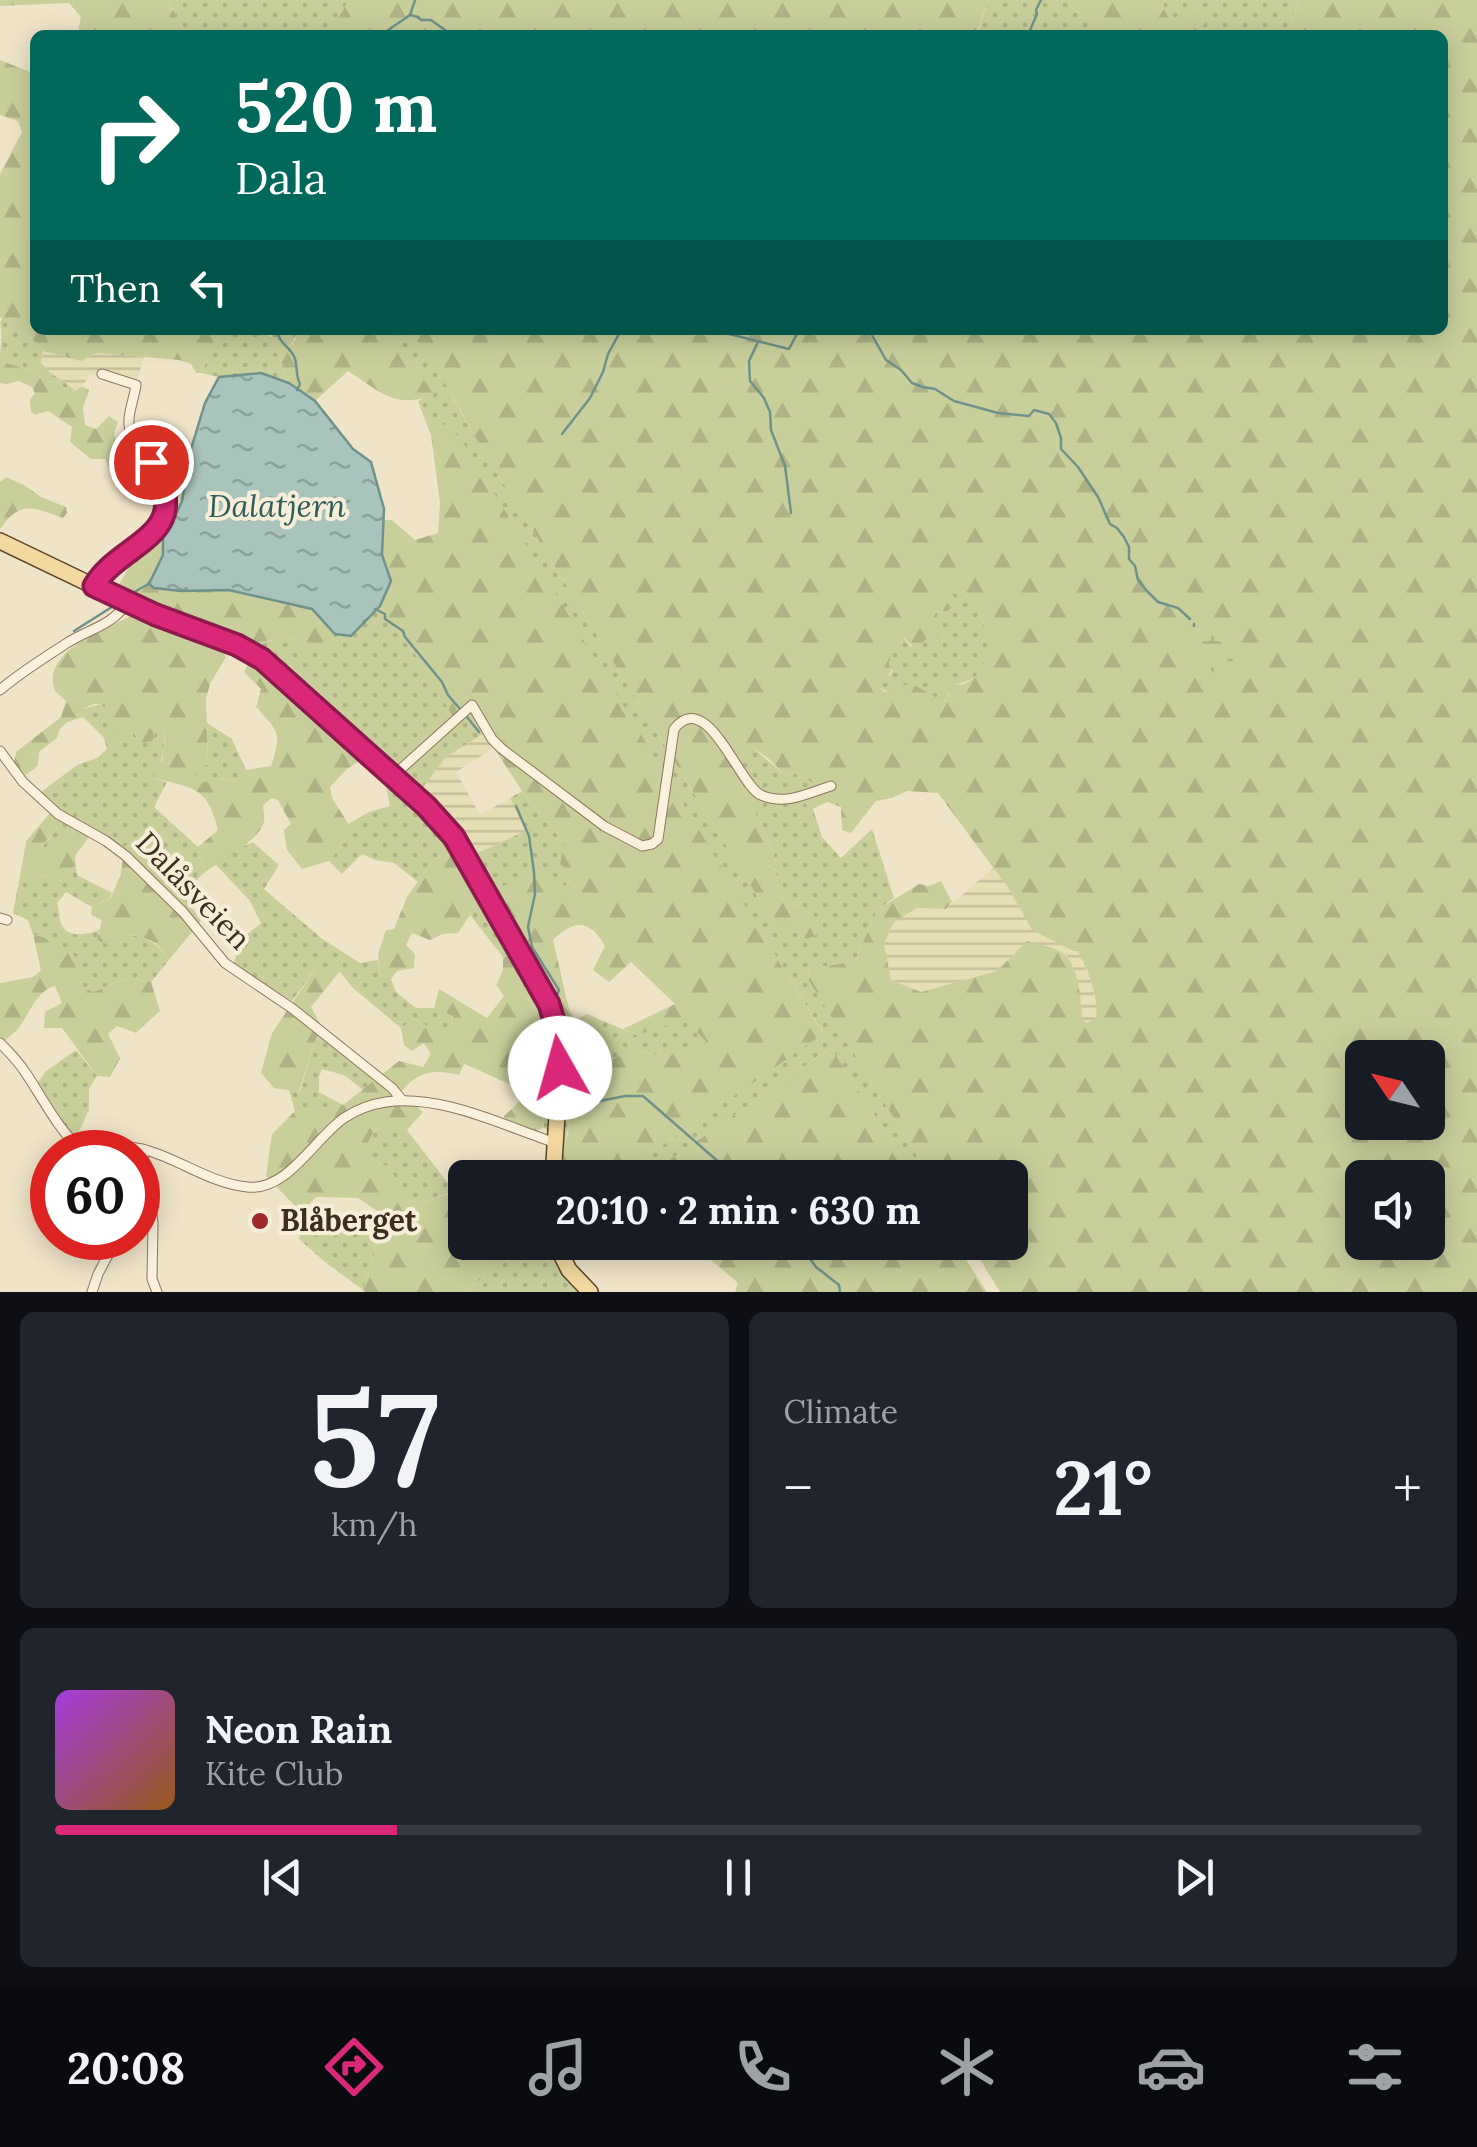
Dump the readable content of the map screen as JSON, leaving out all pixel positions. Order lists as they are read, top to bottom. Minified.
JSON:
{"streets":{"street":["Dalåsveien"]},"water":["Dalatjern"],"places":["Blåberget"],"north":"top left","page":{"turn":["520 m","Dala"],"then":"Then","limit":"60","trip":"20:10 · 2 min · 630 m","tile":[["57","km/h"],"Climate"],"heat":["−","21°","+"],"song":["Neon Rain","Kite Club"],"tabs":"20:08"}}
